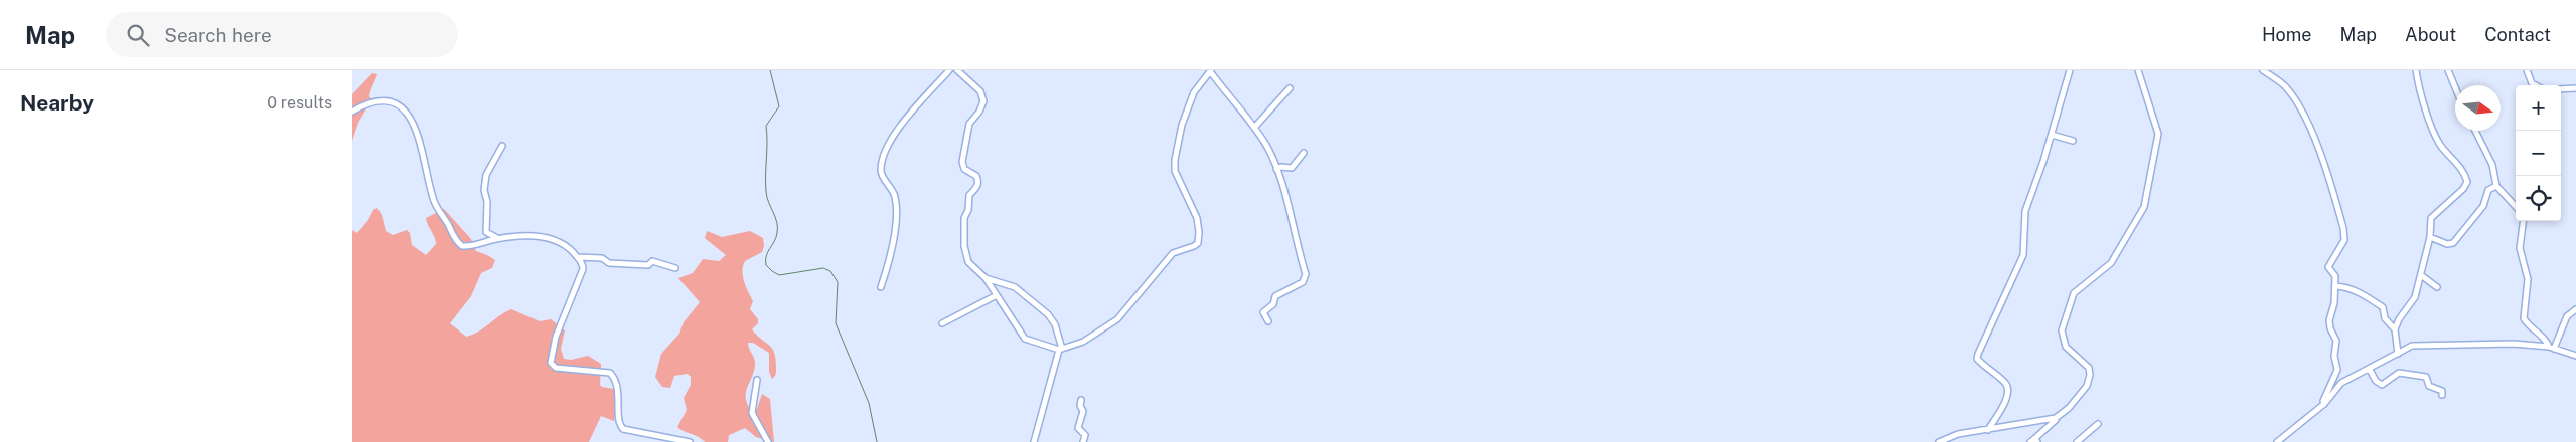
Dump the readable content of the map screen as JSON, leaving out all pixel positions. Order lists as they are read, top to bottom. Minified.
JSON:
{"north":"right","page":{"header":"Map","search":"Search here","nav":["Home","Map","About","Contact"],"heading":["Nearby","0 results"],"map_buttons":["+","−"]}}
